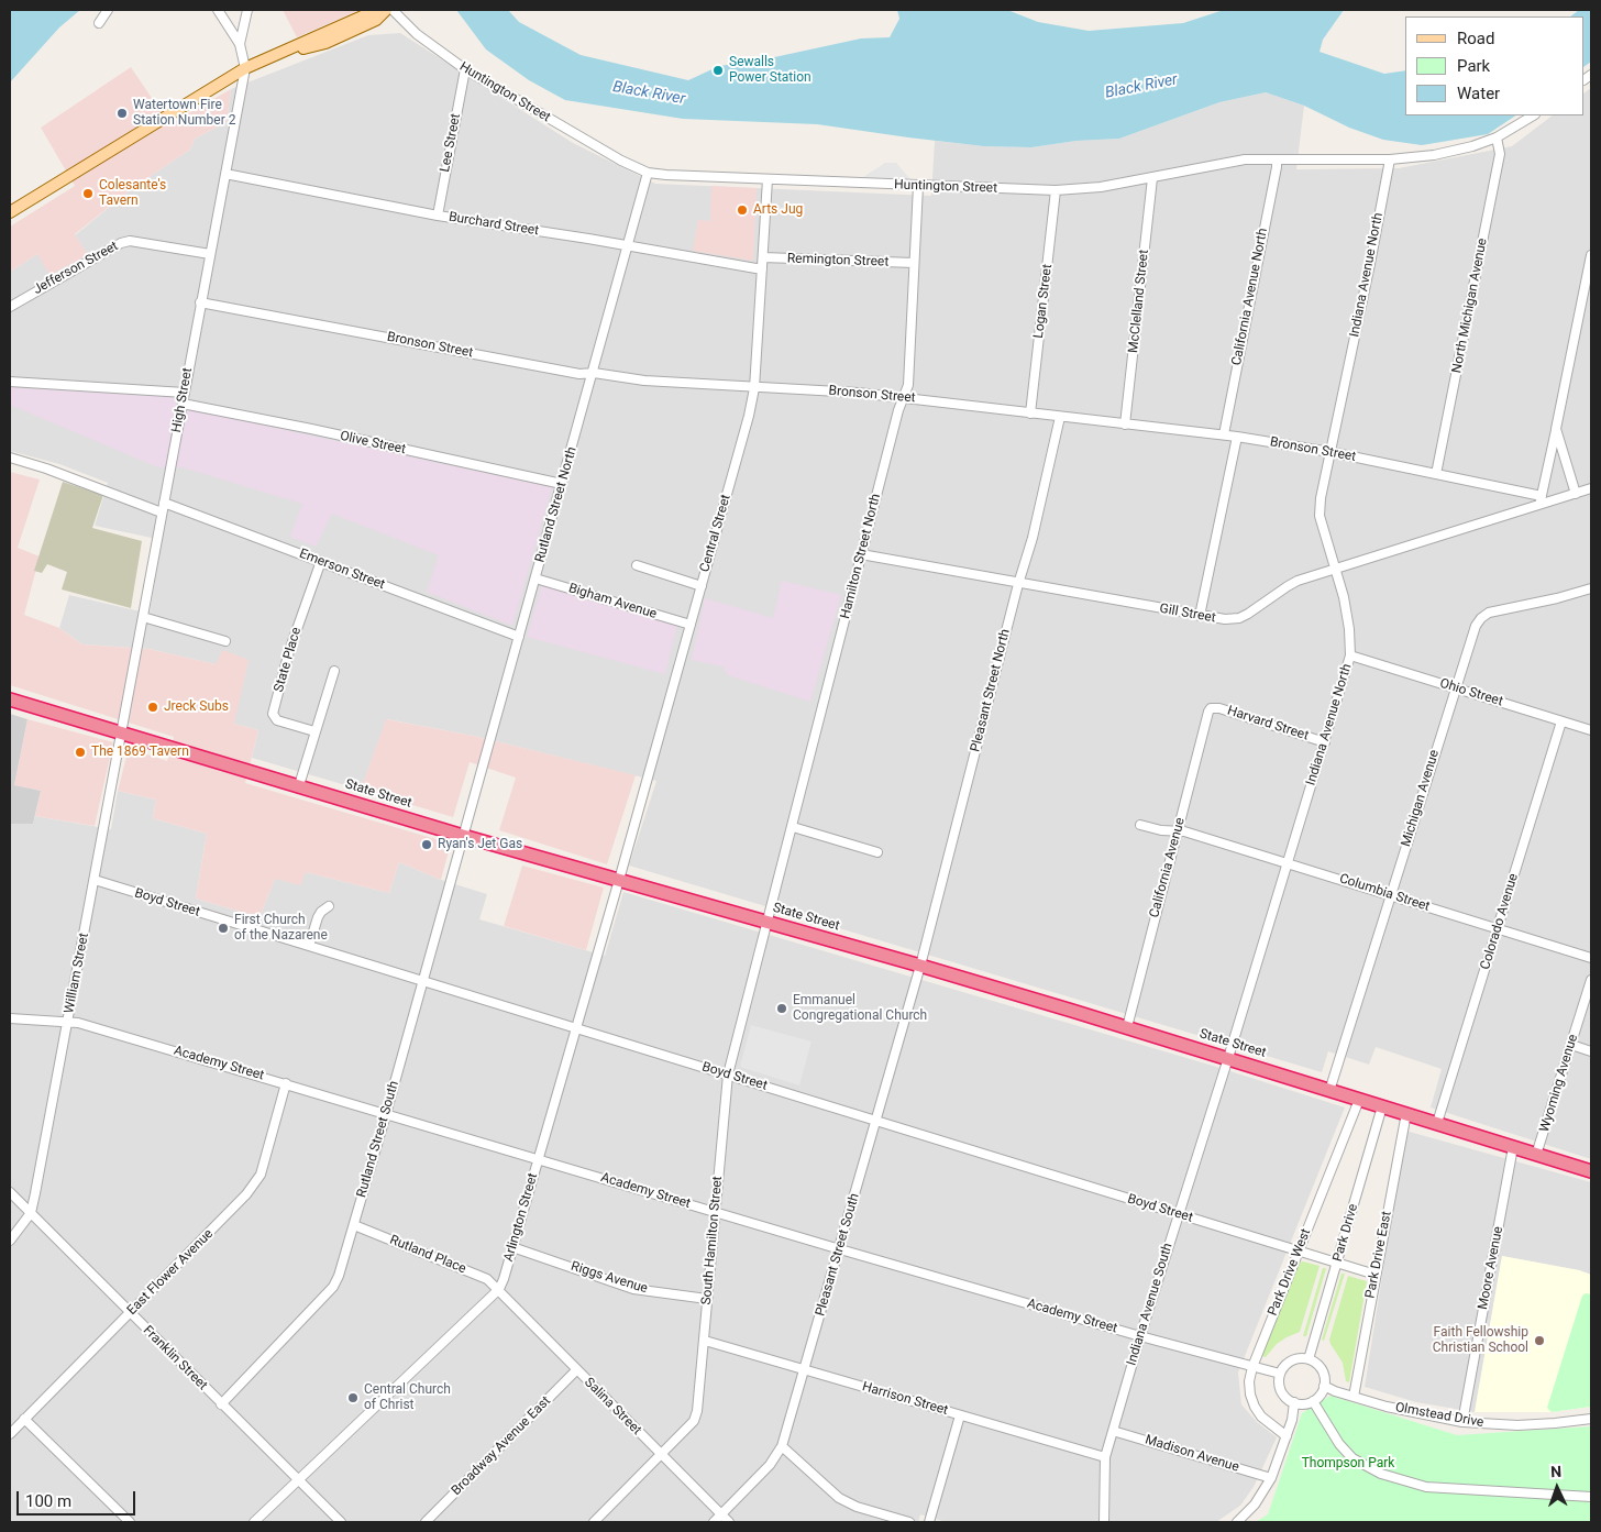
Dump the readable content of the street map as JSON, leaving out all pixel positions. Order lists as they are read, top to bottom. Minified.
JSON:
{"streets":{"highway":["State Street"],"street":["Huntington Street","Lee Street","Burchard Street","Remington Street","Jefferson Street","Indiana Avenue North","California Avenue North","Logan Street","McClelland Street","North Michigan Avenue","Bronson Street","High Street","Olive Street","Rutland Street North","Central Street","Hamilton Street North","Emerson Street","Bigham Avenue","Gill Street","State Place","Pleasant Street North","Ohio Street","Harvard Street","Michigan Avenue","California Avenue","Columbia Street","Boyd Street","Colorado Avenue","William Street","Academy Street","Wyoming Avenue","Rutland Street South","Arlington Street","Park Drive","South Hamilton Street","Rutland Place","Pleasant Street South","Park Drive East","Moore Avenue","East Flower Avenue","Park Drive West","Riggs Avenue","Indiana Avenue South","Franklin Street","Harrison Street","Salina Street","Olmstead Drive","Broadway Avenue East","Madison Avenue"]},"crossings":[["Huntington Street","Lee Street"],["Huntington Street","Indiana Avenue North"],["Huntington Street","California Avenue North"],["Huntington Street","Logan Street"],["Huntington Street","McClelland Street"],["Huntington Street","North Michigan Avenue"],["Huntington Street","Rutland Street North"],["Huntington Street","Central Street"],["Huntington Street","Hamilton Street North"],["Lee Street","Burchard Street"],["Burchard Street","High Street"],["Burchard Street","Rutland Street North"],["Burchard Street","Central Street"],["Remington Street","Central Street"],["Remington Street","Hamilton Street North"],["Jefferson Street","High Street"],["Indiana Avenue North","Bronson Street"],["Indiana Avenue North","Gill Street"],["Indiana Avenue North","Ohio Street"],["Indiana Avenue North","Harvard Street"],["Indiana Avenue North","State Street"],["Indiana Avenue North","Columbia Street"],["Indiana Avenue North","Indiana Avenue South"],["California Avenue North","Bronson Street"],["Logan Street","Bronson Street"],["McClelland Street","Bronson Street"],["North Michigan Avenue","Bronson Street"],["Bronson Street","High Street"],["Bronson Street","Rutland Street North"],["Bronson Street","Central Street"],["Bronson Street","Hamilton Street North"],["Bronson Street","Pleasant Street North"],["High Street","Olive Street"],["High Street","Emerson Street"],["High Street","State Street"],["High Street","William Street"],["Olive Street","Rutland Street North"],["Rutland Street North","Emerson Street"],["Rutland Street North","Bigham Avenue"],["Rutland Street North","State Street"],["Rutland Street North","Rutland Street South"],["Central Street","Bigham Avenue"],["Central Street","State Street"],["Central Street","Arlington Street"],["Hamilton Street North","Gill Street"],["Hamilton Street North","State Street"],["Hamilton Street North","South Hamilton Street"],["Emerson Street","State Place"],["Gill Street","Pleasant Street North"],["Pleasant Street North","State Street"],["Pleasant Street North","Pleasant Street South"],["Ohio Street","Michigan Avenue"],["Ohio Street","Colorado Avenue"],["Harvard Street","California Avenue"],["State Street","Michigan Avenue"],["State Street","California Avenue"],["State Street","Colorado Avenue"],["State Street","William Street"],["State Street","Wyoming Avenue"],["State Street","Rutland Street South"],["State Street","Arlington Street"],["State Street","Park Drive"],["State Street","South Hamilton Street"],["State Street","Pleasant Street South"],["State Street","Park Drive East"],["State Street","Moore Avenue"],["State Street","Park Drive West"],["State Street","Indiana Avenue South"],["Michigan Avenue","Columbia Street"],["California Avenue","Columbia Street"],["Columbia Street","Colorado Avenue"],["Boyd Street","William Street"],["Boyd Street","Rutland Street South"],["Boyd Street","Arlington Street"],["Boyd Street","Park Drive"],["Boyd Street","South Hamilton Street"],["Boyd Street","Pleasant Street South"],["Boyd Street","Park Drive East"],["Boyd Street","Park Drive West"],["Boyd Street","Indiana Avenue South"],["William Street","Academy Street"],["William Street","Franklin Street"],["Academy Street","Rutland Street South"],["Academy Street","Arlington Street"],["Academy Street","Park Drive"],["Academy Street","South Hamilton Street"],["Academy Street","Pleasant Street South"],["Academy Street","East Flower Avenue"],["Academy Street","Park Drive West"],["Academy Street","Indiana Avenue South"],["Academy Street","Olmstead Drive"],["Rutland Street South","Rutland Place"],["Rutland Street South","Franklin Street"],["Arlington Street","Rutland Place"],["Arlington Street","Riggs Avenue"],["Arlington Street","Franklin Street"],["Arlington Street","Salina Street"],["Park Drive","Olmstead Drive"],["South Hamilton Street","Riggs Avenue"],["South Hamilton Street","Harrison Street"],["South Hamilton Street","Salina Street"],["Rutland Place","Salina Street"],["Pleasant Street South","Harrison Street"],["Pleasant Street South","Salina Street"],["Park Drive East","Olmstead Drive"],["Moore Avenue","Olmstead Drive"],["East Flower Avenue","Franklin Street"],["Indiana Avenue South","Harrison Street"],["Indiana Avenue South","Madison Avenue"],["Salina Street","Broadway Avenue East"]],"water":["Black River"],"parks":["Thompson Park"],"places":["Sewalls Power Station","Watertown Fire Station Number 2","Colesante's Tavern","Arts Jug","Jreck Subs","The 1869 Tavern","Ryan's Jet Gas","First Church of the Nazarene","Emmanuel Congregational Church","Faith Fellowship Christian School","Central Church of Christ"],"legend":["Road","Park","Water"],"scale_bar":"100 m","north":"top"}
